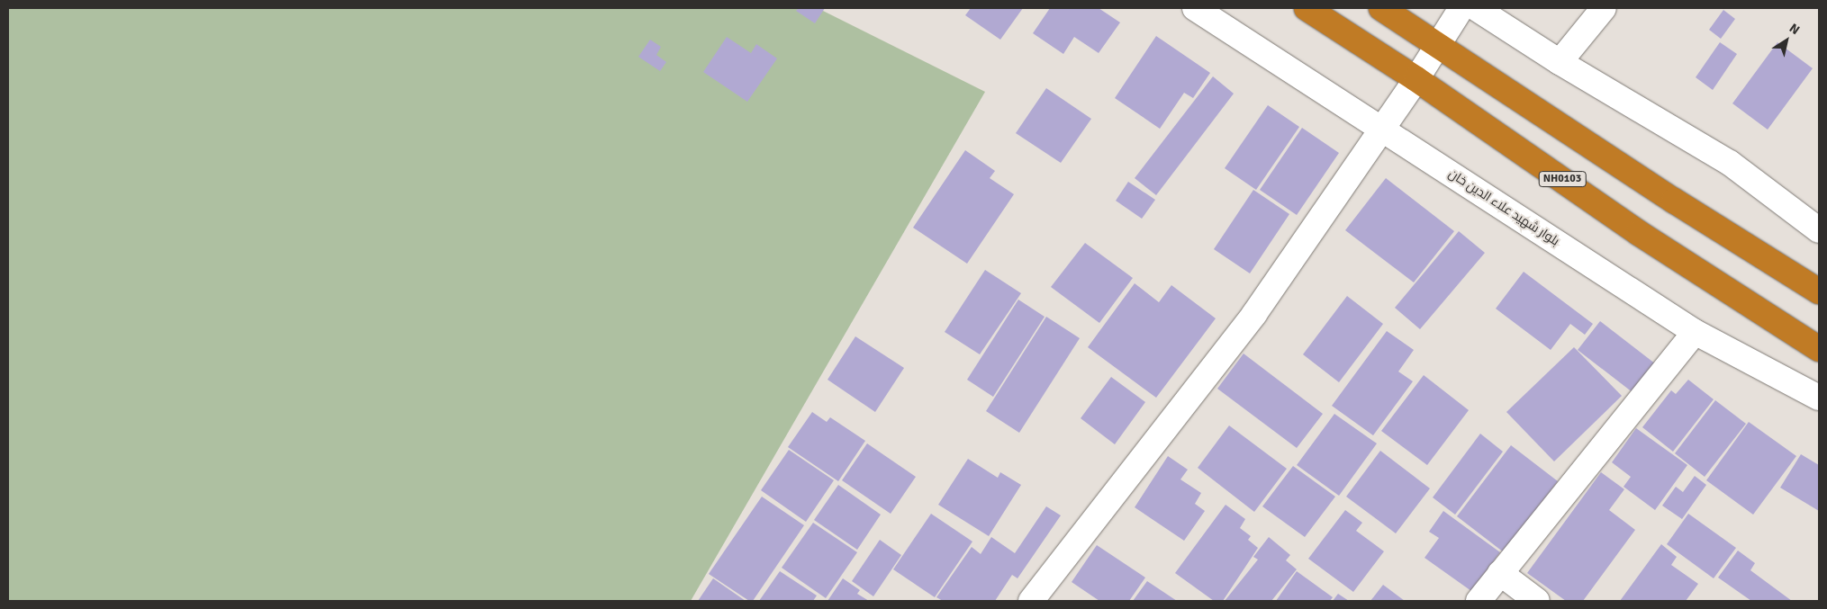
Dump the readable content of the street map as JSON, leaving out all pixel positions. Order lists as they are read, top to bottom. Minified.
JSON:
{"streets":{"highway":["NH0103"],"street":["بلوار شهید علاء الدین خان"]},"north":"top right"}
